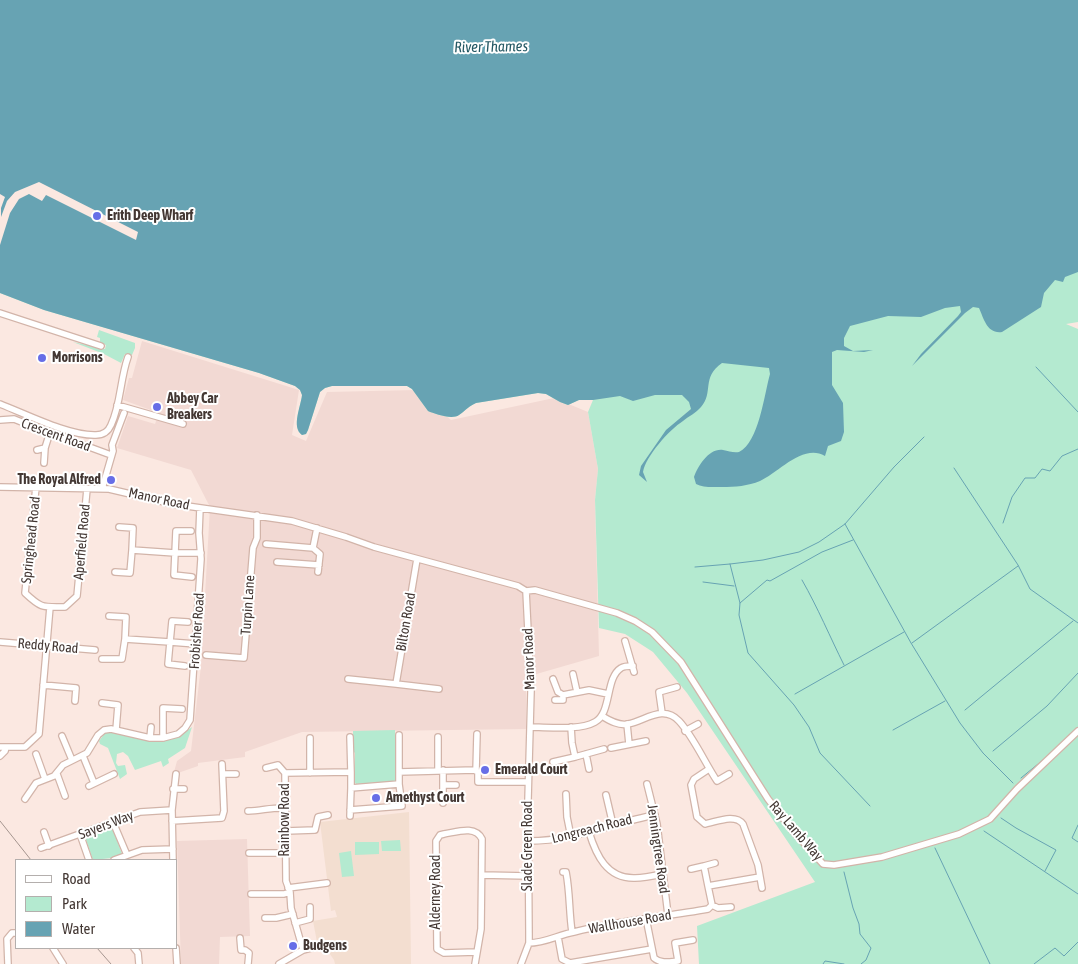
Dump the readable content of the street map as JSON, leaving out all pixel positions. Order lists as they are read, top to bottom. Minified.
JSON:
{"streets":{"street":["Crescent Road","Manor Road","Springhead Road","Aperfield Road","Turpin Lane","Bilton Road","Frobisher Road","Reddy Road","Rainbow Road","Sayers Way","Longreach Road","Ray Lamb Way","Slade Green Road","Jenningtree Road","Alderney Road","Wallhouse Road"]},"crossings":[["Manor Road","Springhead Road"],["Manor Road","Aperfield Road"],["Manor Road","Turpin Lane"],["Manor Road","Bilton Road"],["Manor Road","Frobisher Road"],["Manor Road","Ray Lamb Way"],["Manor Road","Slade Green Road"],["Springhead Road","Aperfield Road"],["Longreach Road","Slade Green Road"],["Longreach Road","Jenningtree Road"],["Slade Green Road","Wallhouse Road"],["Jenningtree Road","Wallhouse Road"]],"water":["River Thames"],"places":["Erith Deep Wharf","Morrisons","Abbey Car Breakers","The Royal Alfred","Emerald Court","Amethyst Court","Budgens"],"legend":["Road","Park","Water"]}
